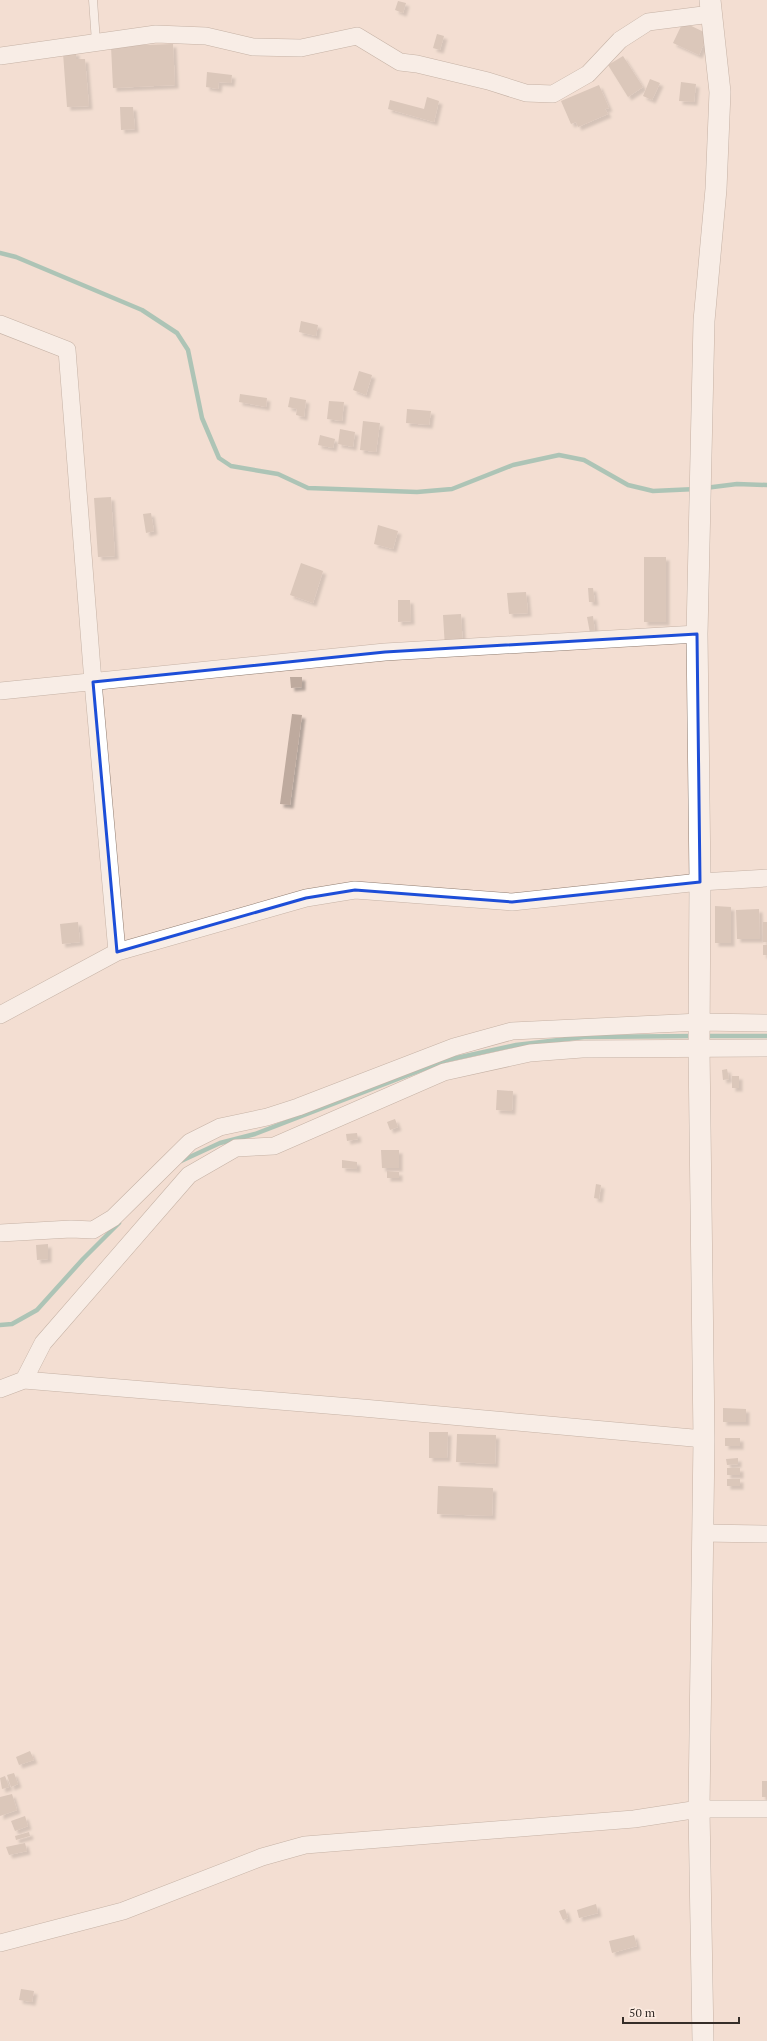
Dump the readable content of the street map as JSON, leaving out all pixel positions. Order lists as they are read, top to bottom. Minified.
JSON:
{"scale_bar":"50 m"}
